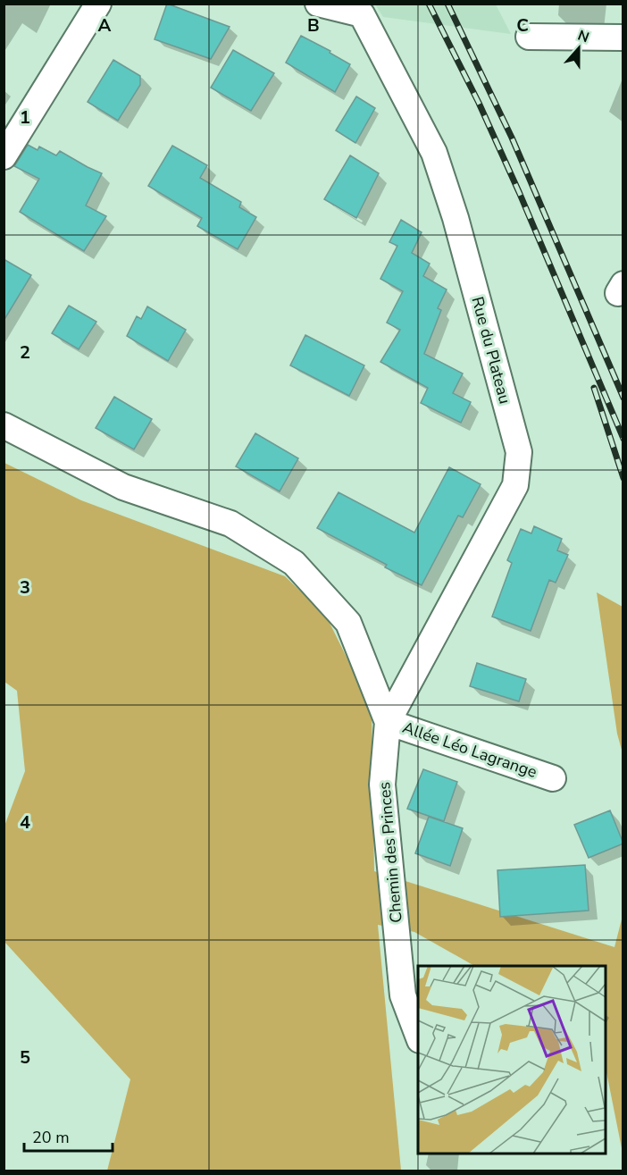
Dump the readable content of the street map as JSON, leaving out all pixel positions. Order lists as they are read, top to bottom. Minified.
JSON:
{"streets":{"street":["Rue du Plateau","Allée Léo Lagrange","Chemin des Princes"]},"crossings":[["Rue du Plateau","Allée Léo Lagrange"],["Rue du Plateau","Chemin des Princes"],["Allée Léo Lagrange","Chemin des Princes"]],"scale_bar":"20 m","north":"top","grid":{"columns":["A","B","C"],"rows":["1","2","3","4","5"]}}
